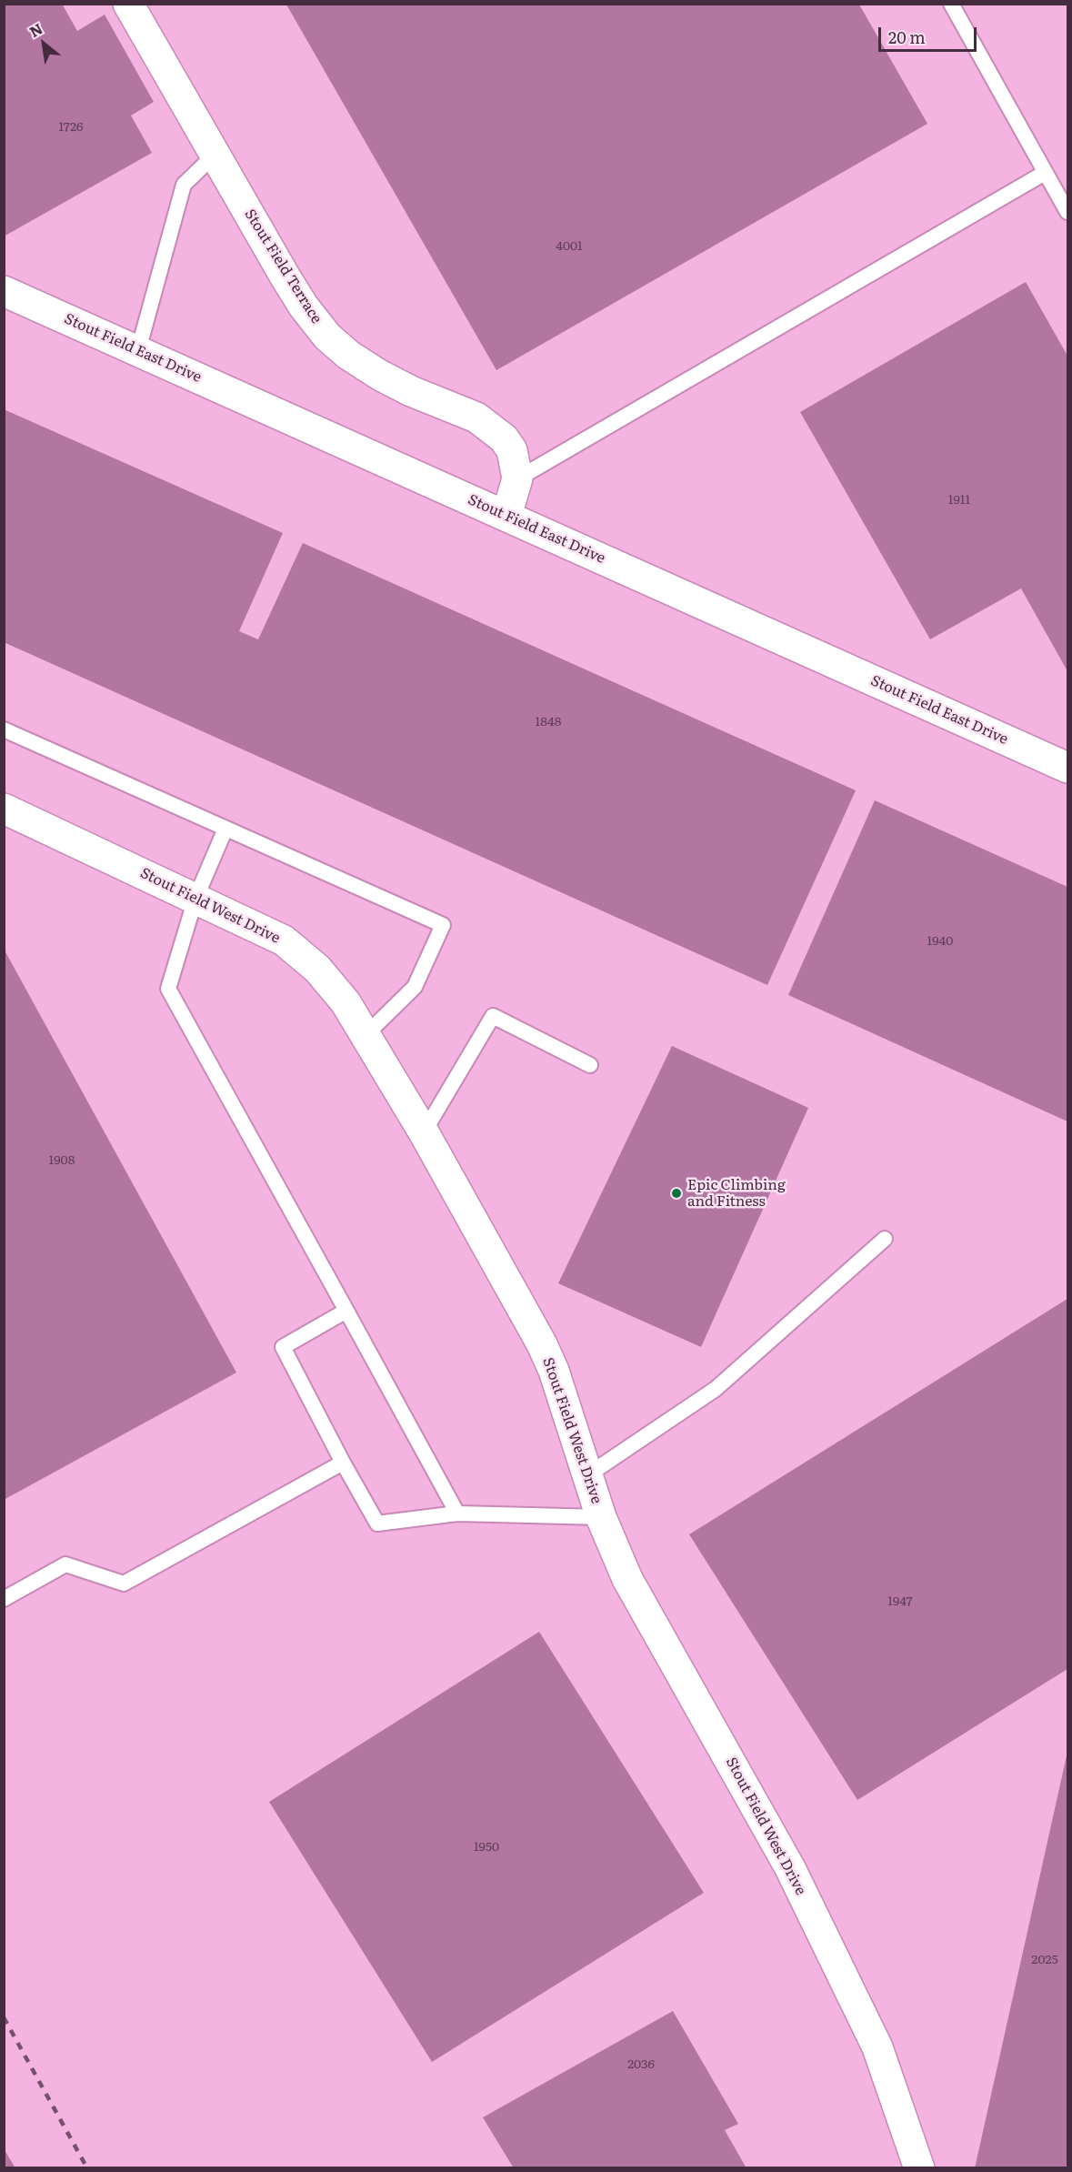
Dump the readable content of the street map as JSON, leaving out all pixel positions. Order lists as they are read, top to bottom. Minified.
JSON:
{"streets":{"street":["Stout Field Terrace","Stout Field East Drive","Stout Field West Drive"]},"crossings":[["Stout Field Terrace","Stout Field East Drive"]],"places":["Epic Climbing and Fitness"],"house_numbers":["1726","4001","1911","1848","1940","1908","1947","1950","2025","2036"],"scale_bar":"20 m","north":"top left"}
